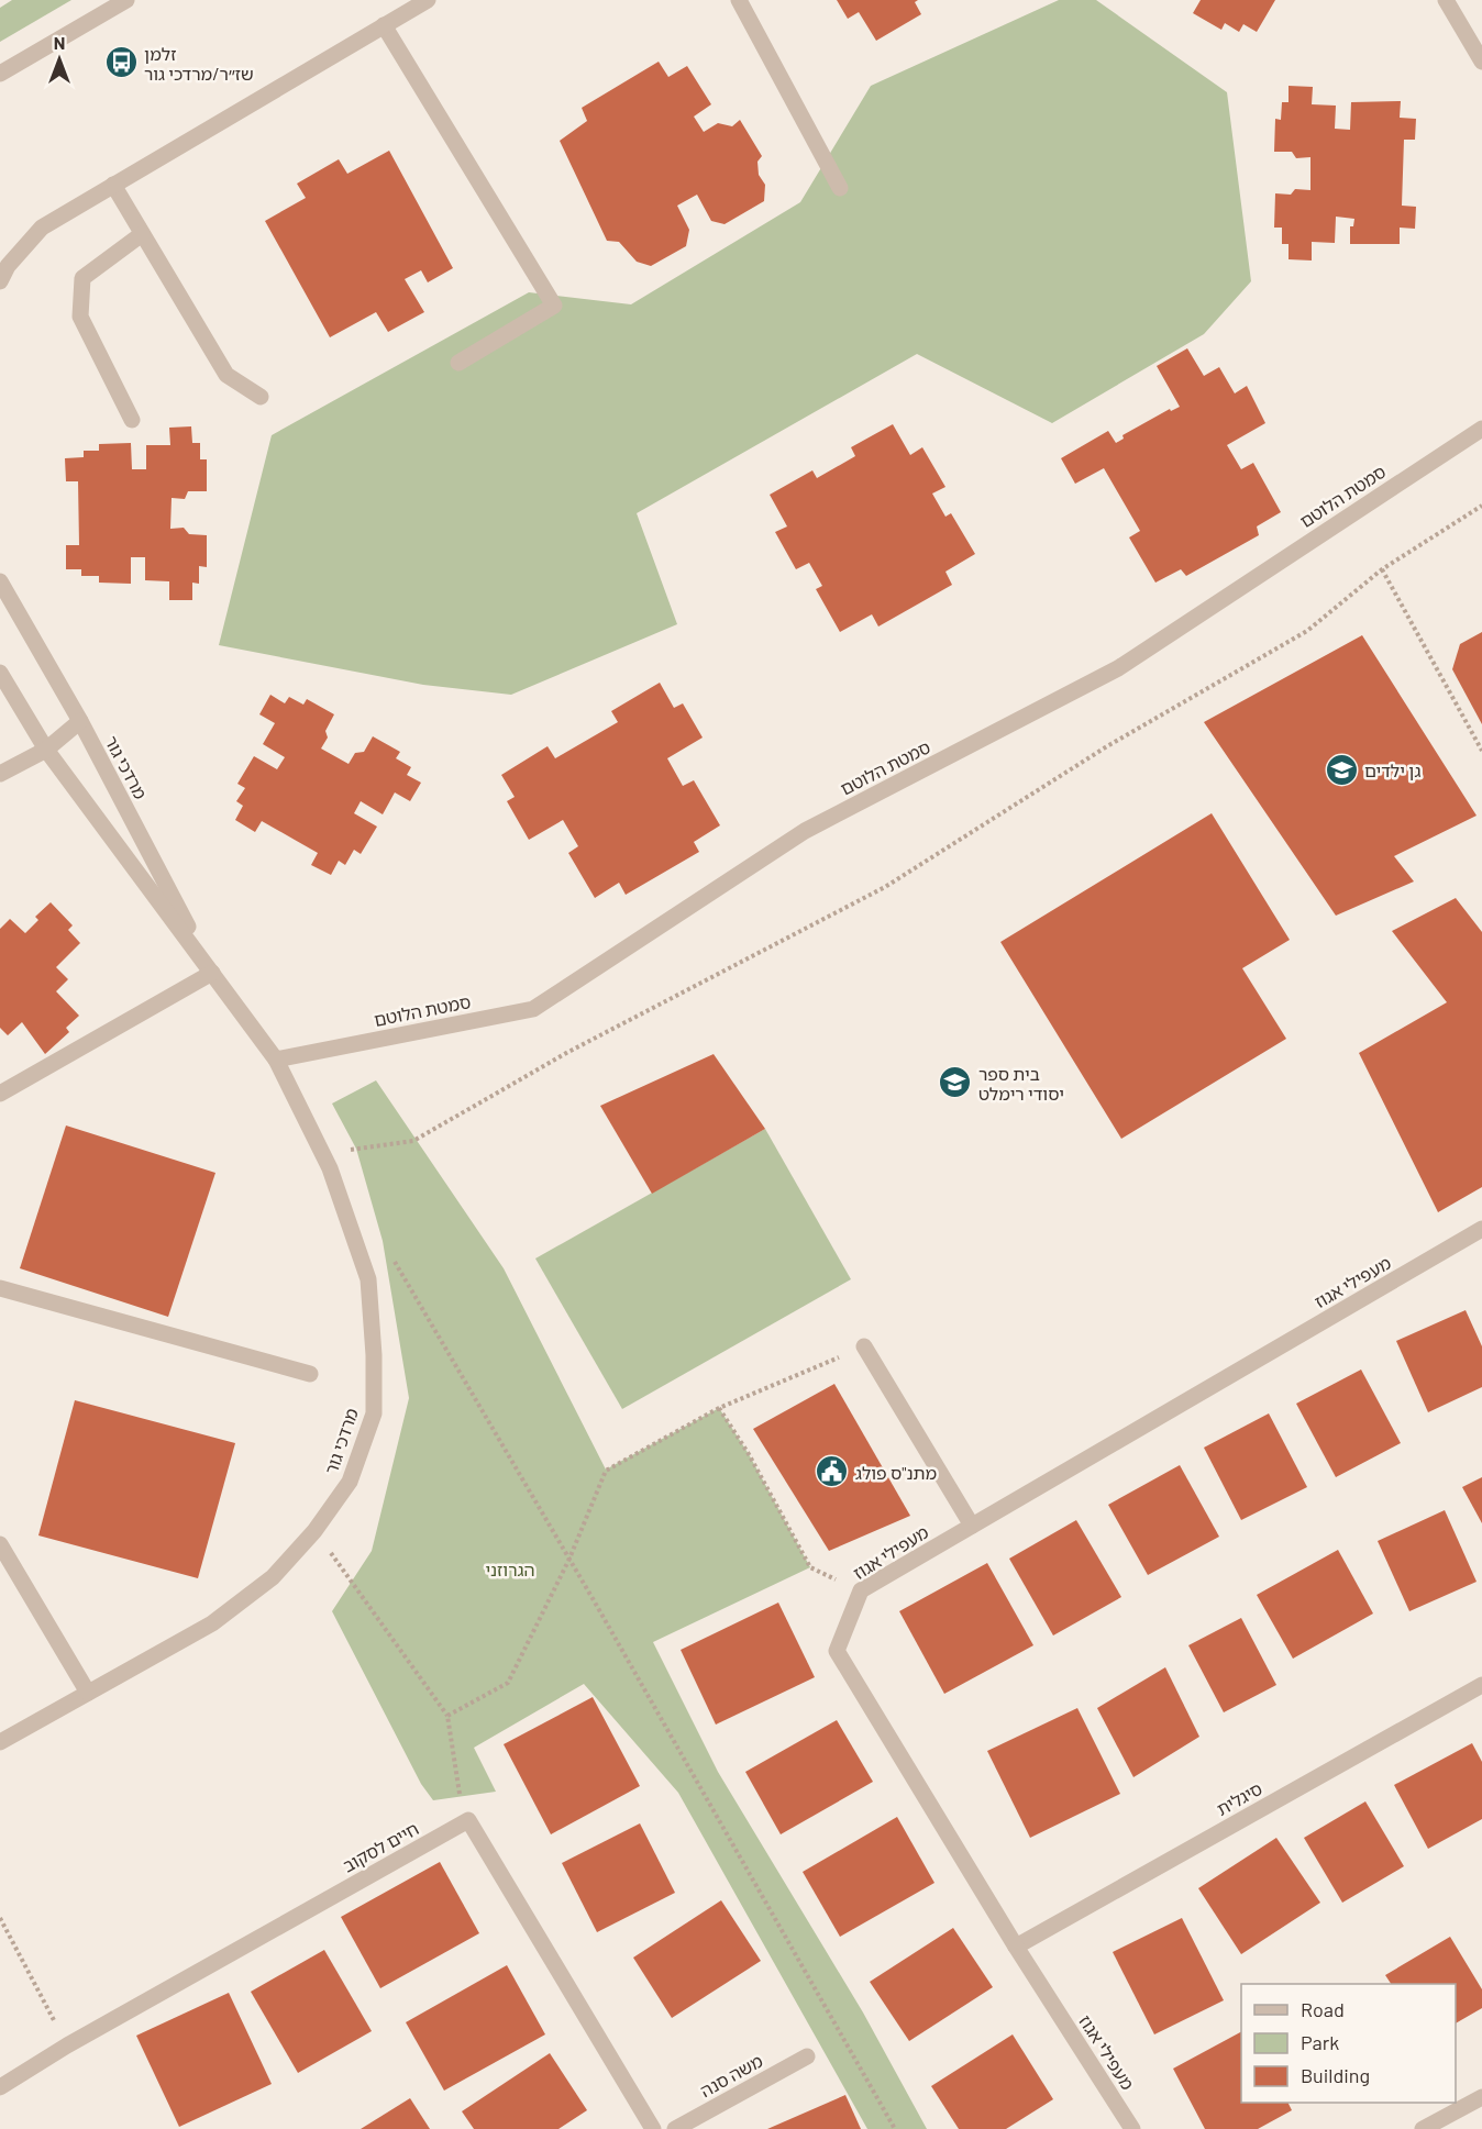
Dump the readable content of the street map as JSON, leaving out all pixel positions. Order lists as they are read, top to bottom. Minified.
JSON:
{"streets":{"street":["סמטת הלוטם","מרדכי גור","מעפילי אגוז","סיגלית","חיים לסקוב","משה סנה"]},"crossings":[["סמטת הלוטם","מרדכי גור"],["מעפילי אגוז","סיגלית"]],"parks":["הגרוזני"],"places":{"bus stop":["זלמן שז״ר/מרדכי גור"],"school or university":["גן ילדים","בית ספר יסודי רימלט"],"public building":["מתנ\"ס פולג"]},"legend":["Road","Park","Building"],"north":"top"}
